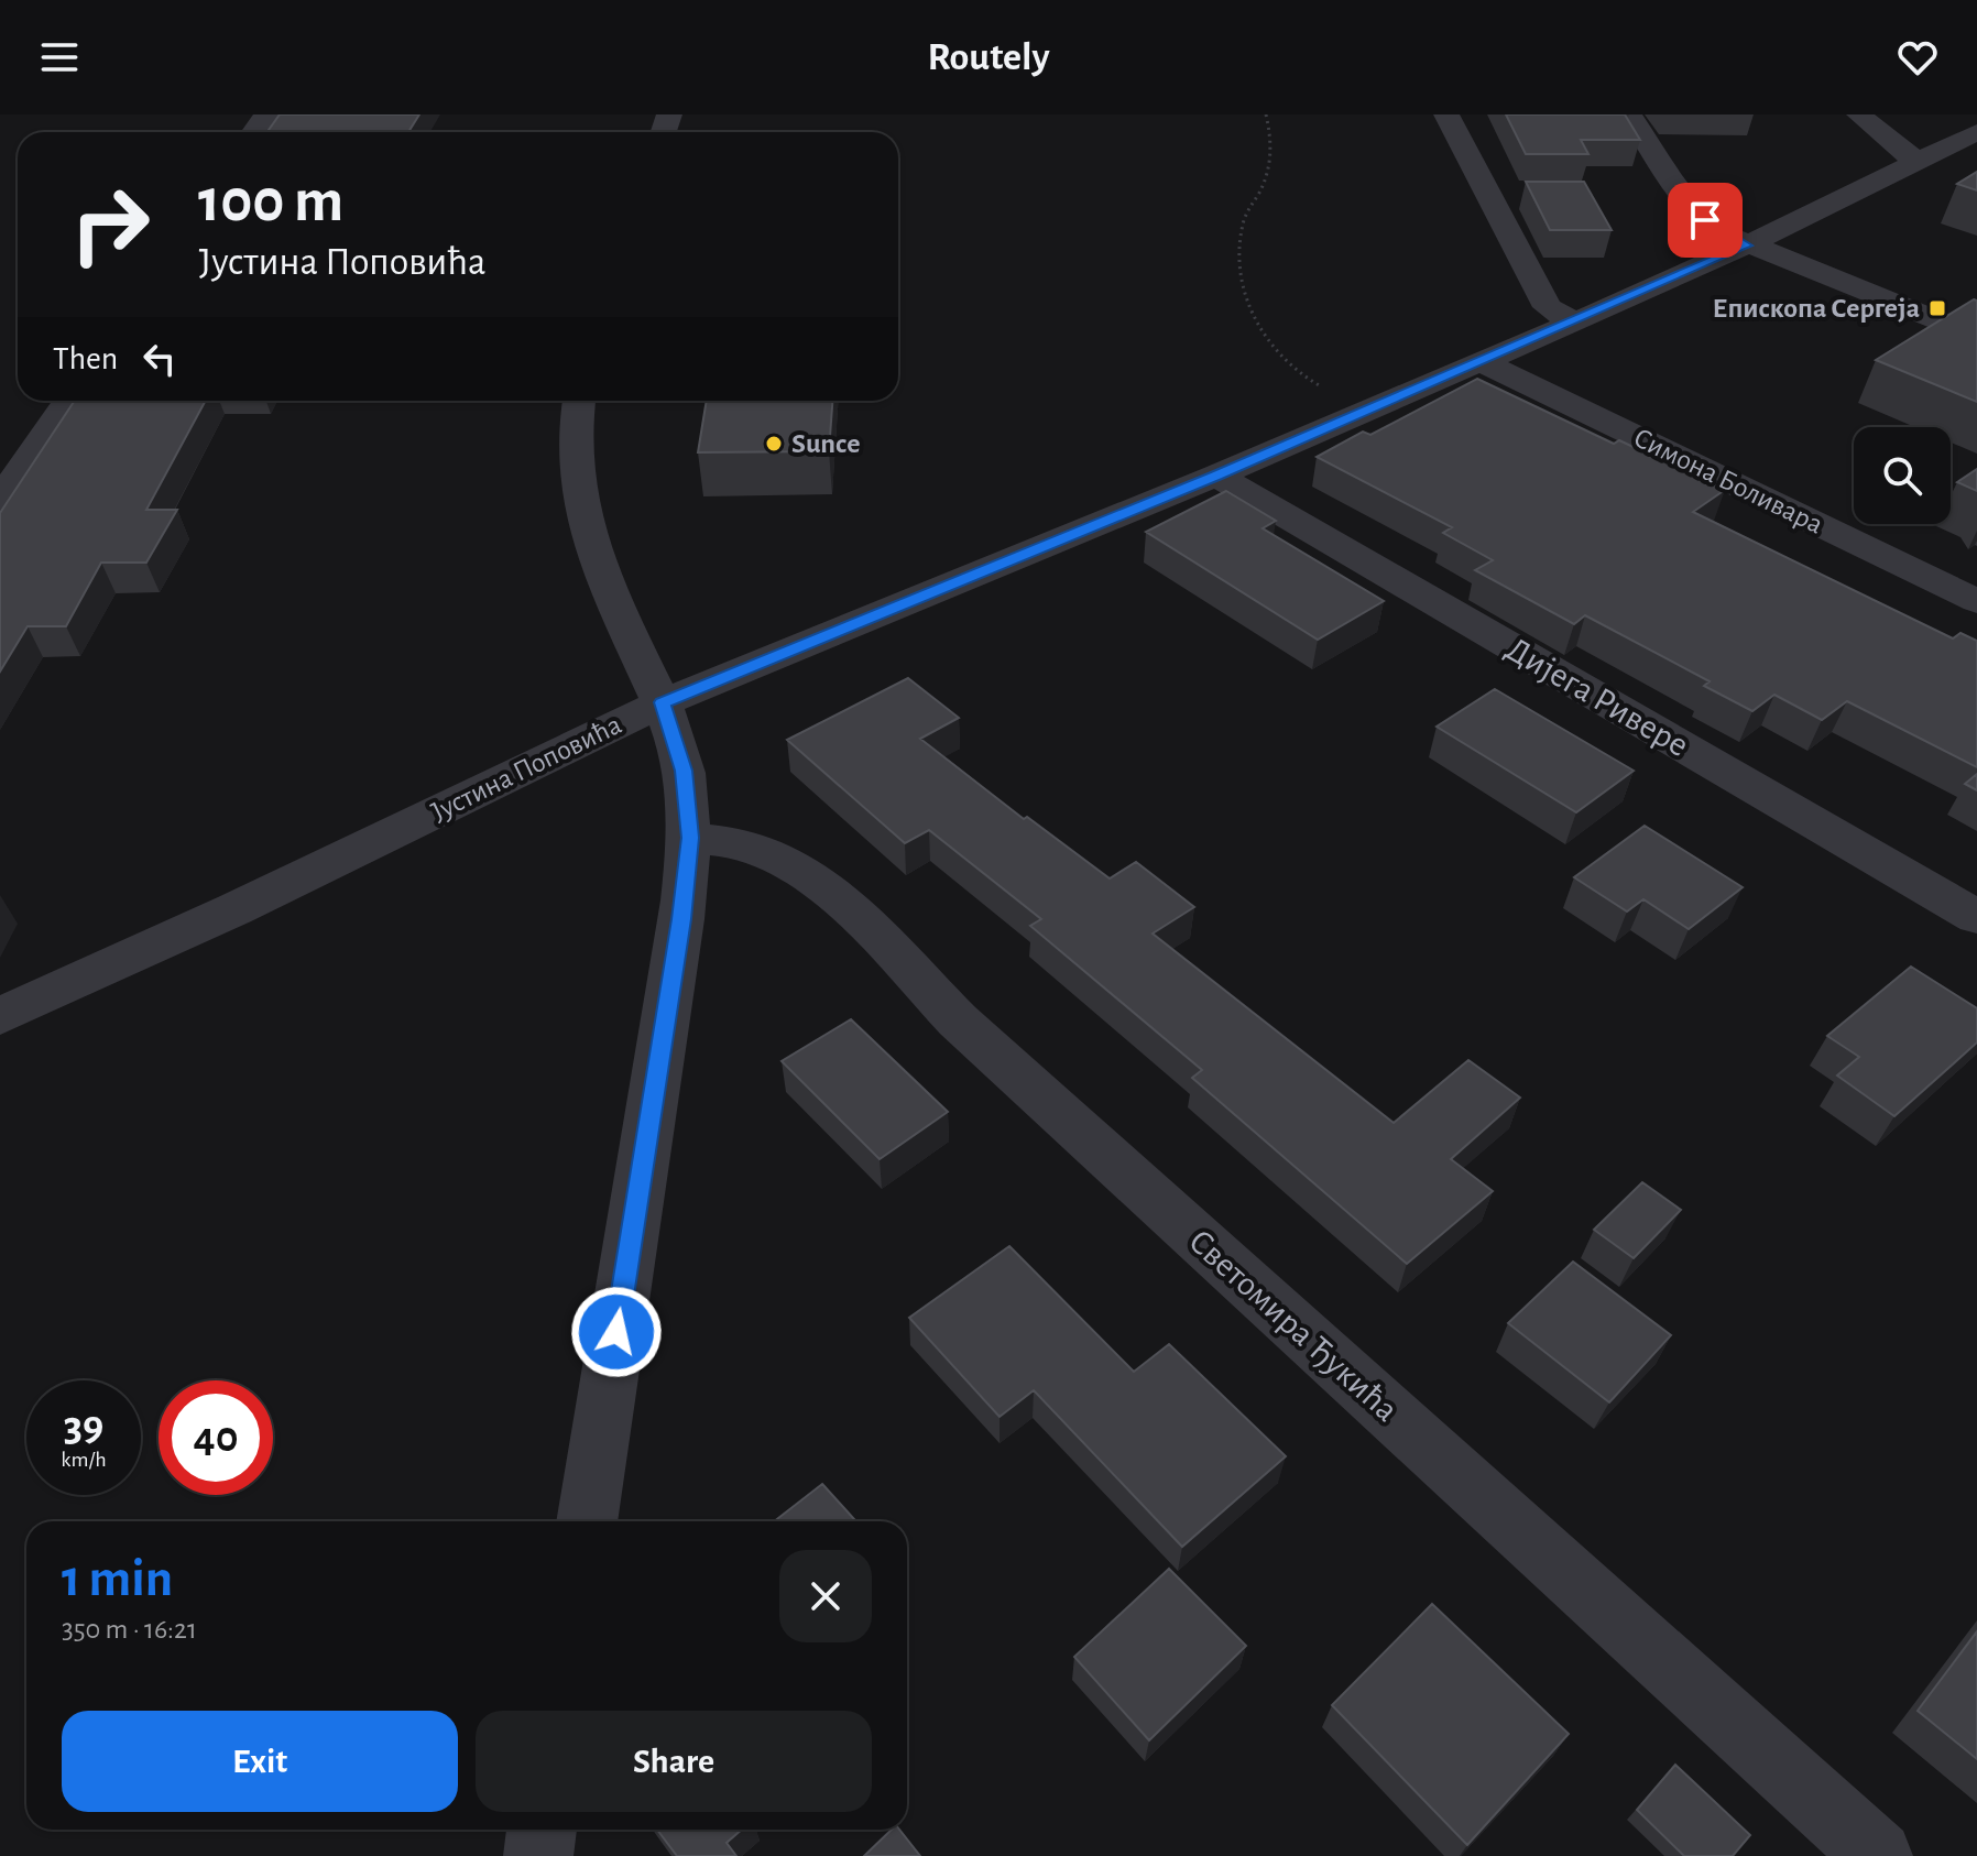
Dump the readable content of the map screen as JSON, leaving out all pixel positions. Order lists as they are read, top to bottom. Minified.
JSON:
{"streets":{"street":["Симона Боливара","Дијега Ривере","Јустина Поповића","Светомира Ђукића"]},"crossings":[["Симона Боливара","Јустина Поповића"],["Дијега Ривере","Јустина Поповића"]],"places":{"transit":["Епископа Сергеја"],"other":["Sunce"]},"page":{"header":"Routely","turn":["100 m","Јустина Поповића"],"then":"Then","speed":"39 km/h","limit":"40","heading":["1 min","350 m · 16:21"],"buttons":["Exit","Share"]}}
